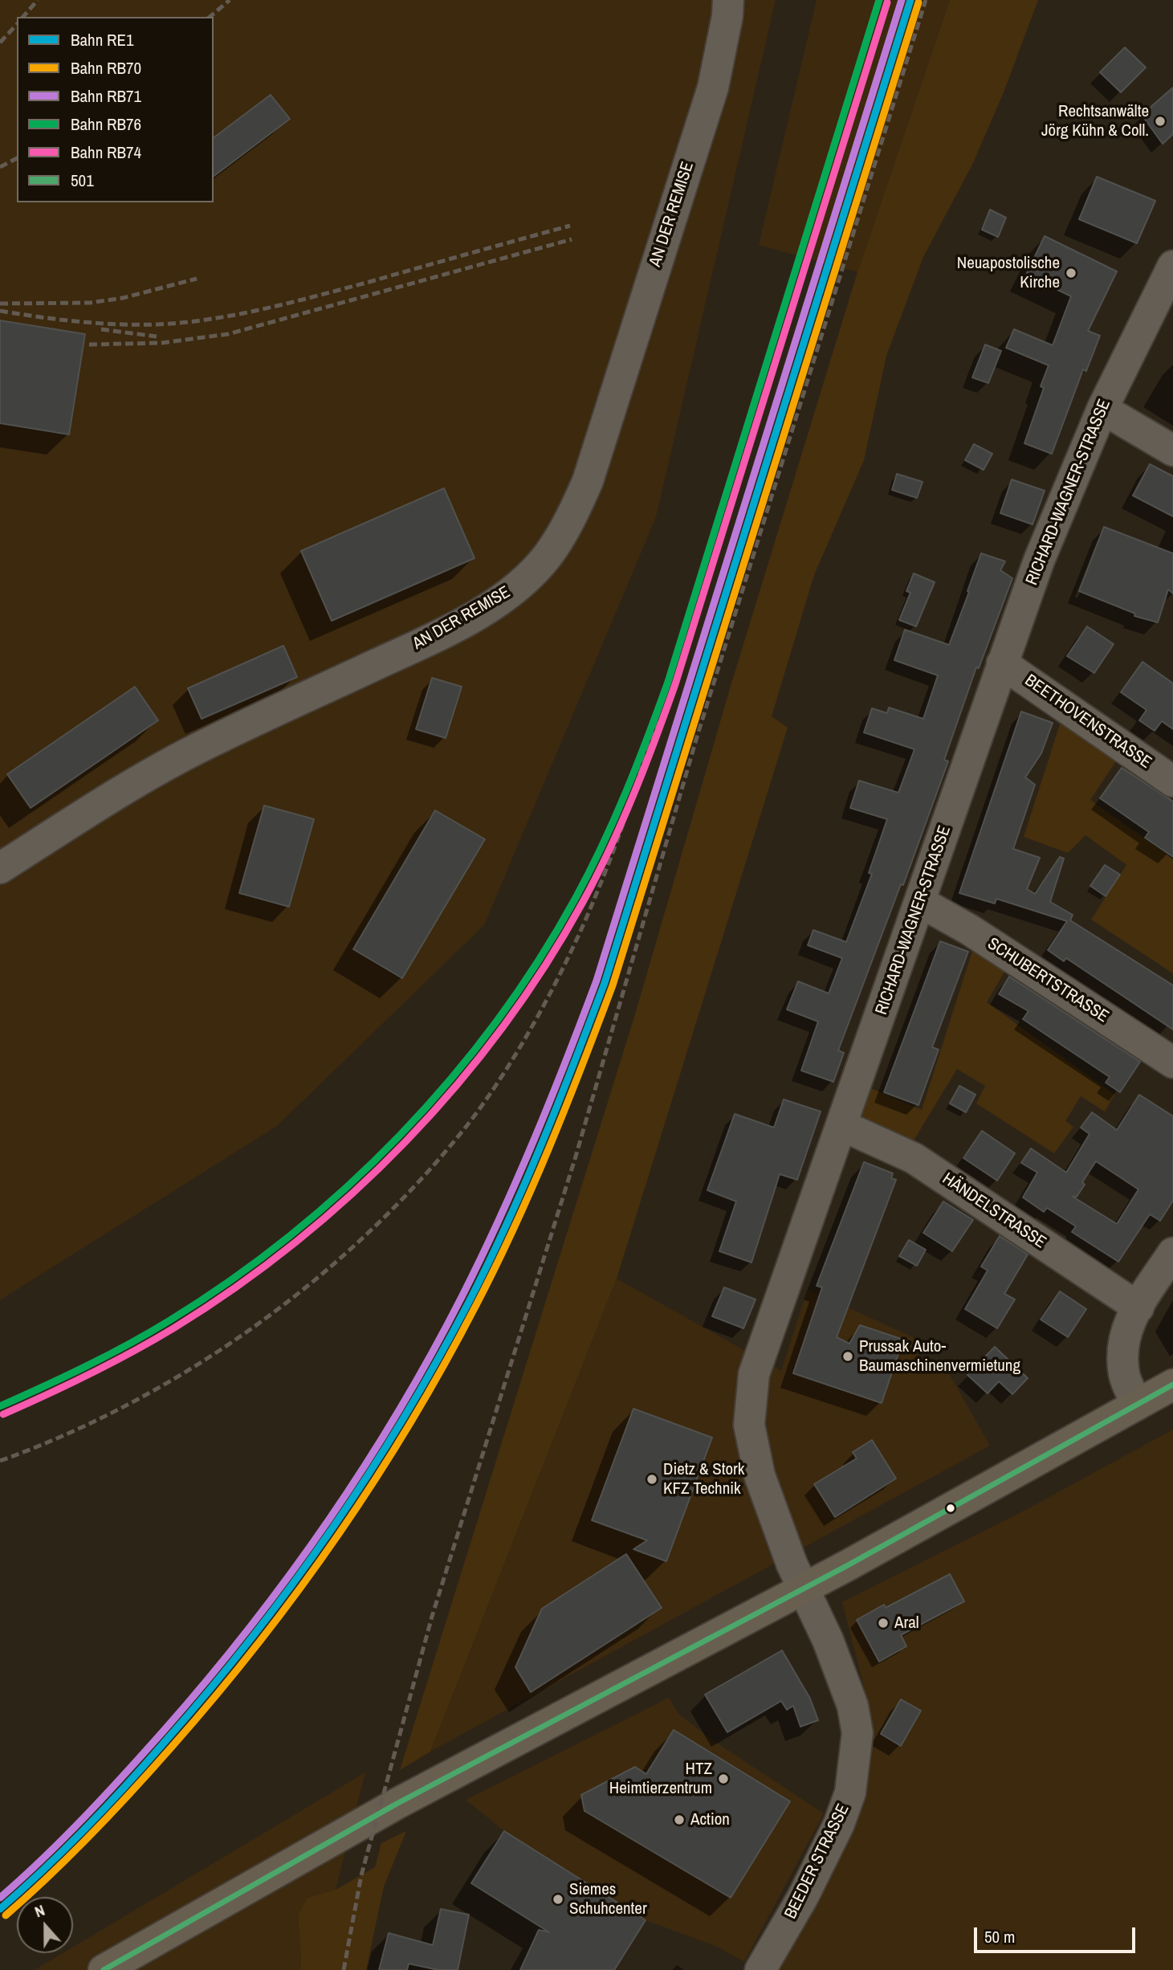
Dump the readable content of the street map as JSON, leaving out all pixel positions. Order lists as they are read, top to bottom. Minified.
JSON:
{"streets":{"street":["AN DER REMISE","RICHARD-WAGNER-STRASSE","BEETHOVENSTRASSE","SCHUBERTSTRASSE","HÄNDELSTRASSE","BEEDER STRASSE"]},"crossings":[["RICHARD-WAGNER-STRASSE","BEETHOVENSTRASSE"],["RICHARD-WAGNER-STRASSE","SCHUBERTSTRASSE"],["RICHARD-WAGNER-STRASSE","HÄNDELSTRASSE"],["RICHARD-WAGNER-STRASSE","BEEDER STRASSE"]],"places":["Rechtsanwälte Jörg Kühn & Coll.","Neuapostolische Kirche","Prussak Auto- Baumaschinenvermietung","Dietz & Stork KFZ Technik","Aral","HTZ Heimtierzentrum","Action","Siemes Schuhcenter"],"lines":["rail line RE1","rail line RB71","rail line RB76","rail line RB70","rail line RB74","transit line 501"],"legend":["Bahn RE1","Bahn RB70","Bahn RB71","Bahn RB76","Bahn RB74","501"],"scale_bar":"50 m","north":"top"}
